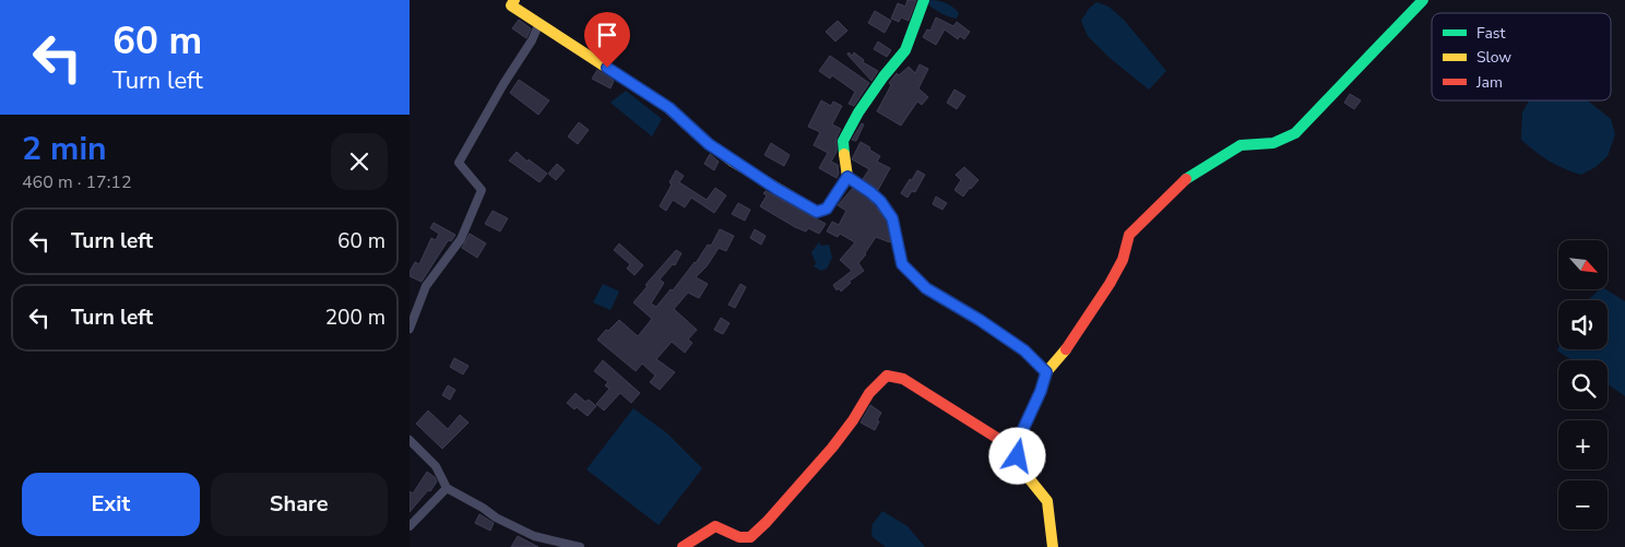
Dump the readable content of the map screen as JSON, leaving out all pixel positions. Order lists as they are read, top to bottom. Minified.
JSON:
{"legend":["Fast","Slow","Jam"],"north":"bottom right","page":{"turn":["60 m","Turn left"],"heading":["2 min","460 m · 17:12"],"list":[{"name":"Turn left","value":"60 m"},{"name":"Turn left","value":"200 m"}],"map_buttons":["+","−"],"buttons":["Exit","Share"]}}
